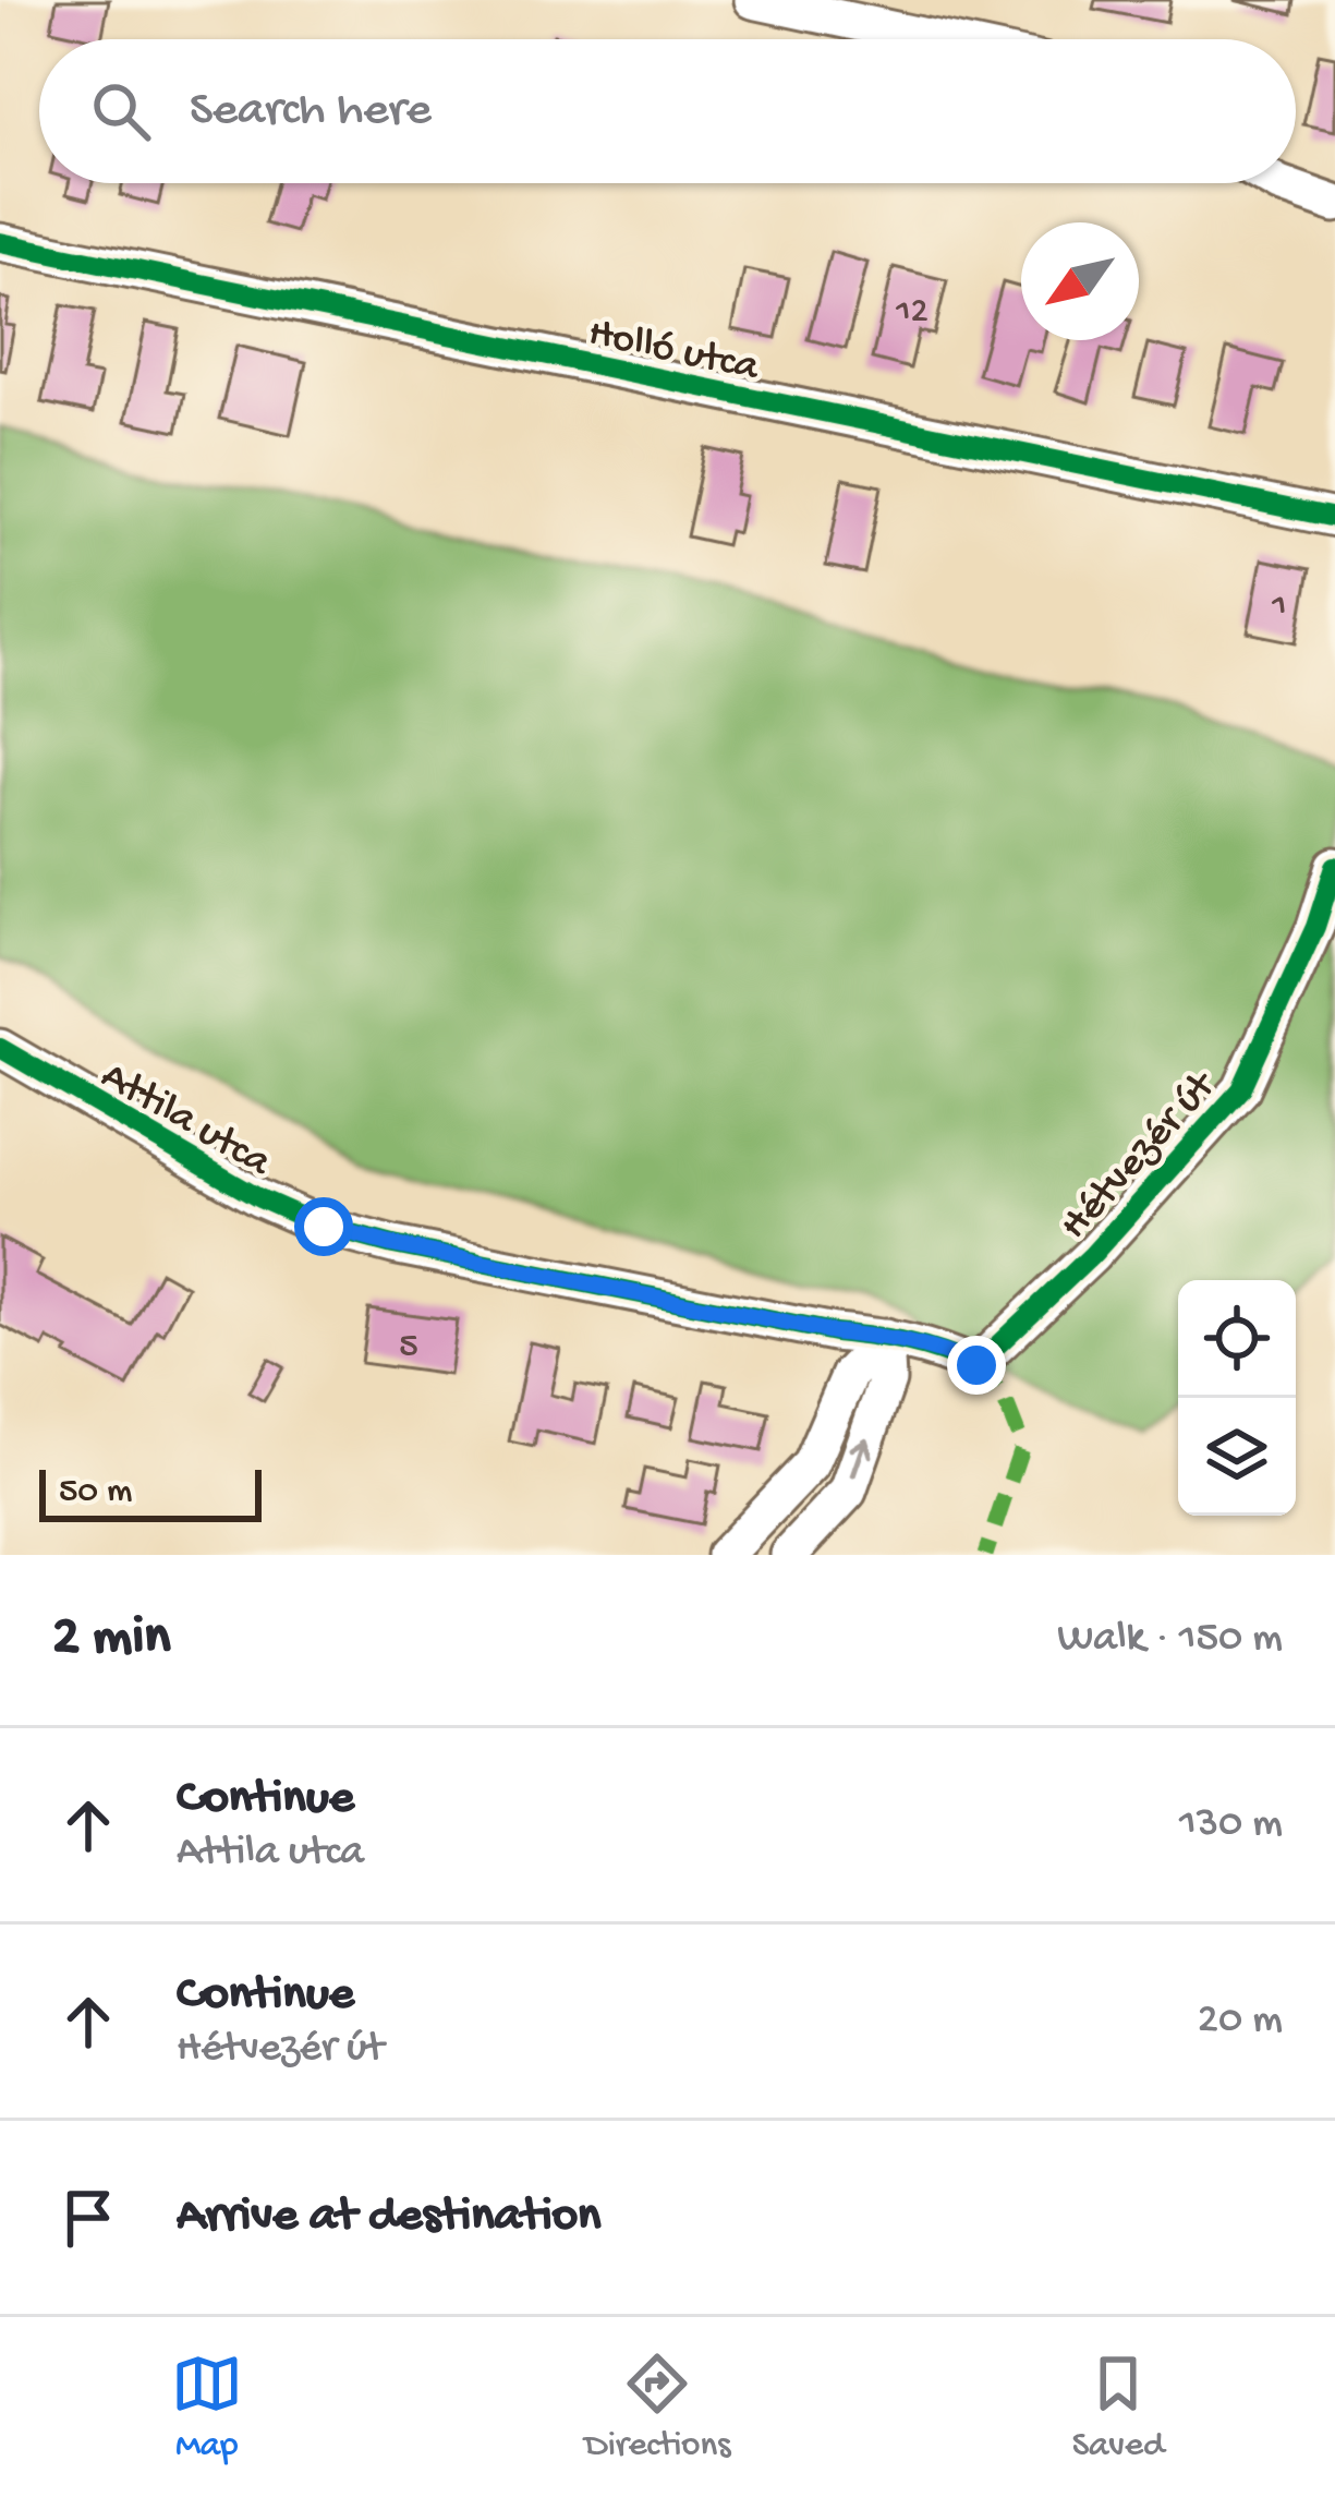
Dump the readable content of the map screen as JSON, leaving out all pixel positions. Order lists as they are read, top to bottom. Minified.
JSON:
{"streets":{"street":["Holló utca","Attila utca","Hétvezér út"]},"crossings":[["Attila utca","Hétvezér út"]],"house_numbers":["12","1","5"],"scale_bar":"50 m","north":"bottom left","page":{"search":"Search here","scale":"50 m","heading":["2 min","Walk · 150 m"],"list":[["Continue","Attila utca","130 m"],["Continue","Hétvezér út","20 m"],"Arrive at destination"],"nav":["Map","Directions","Saved"]}}
